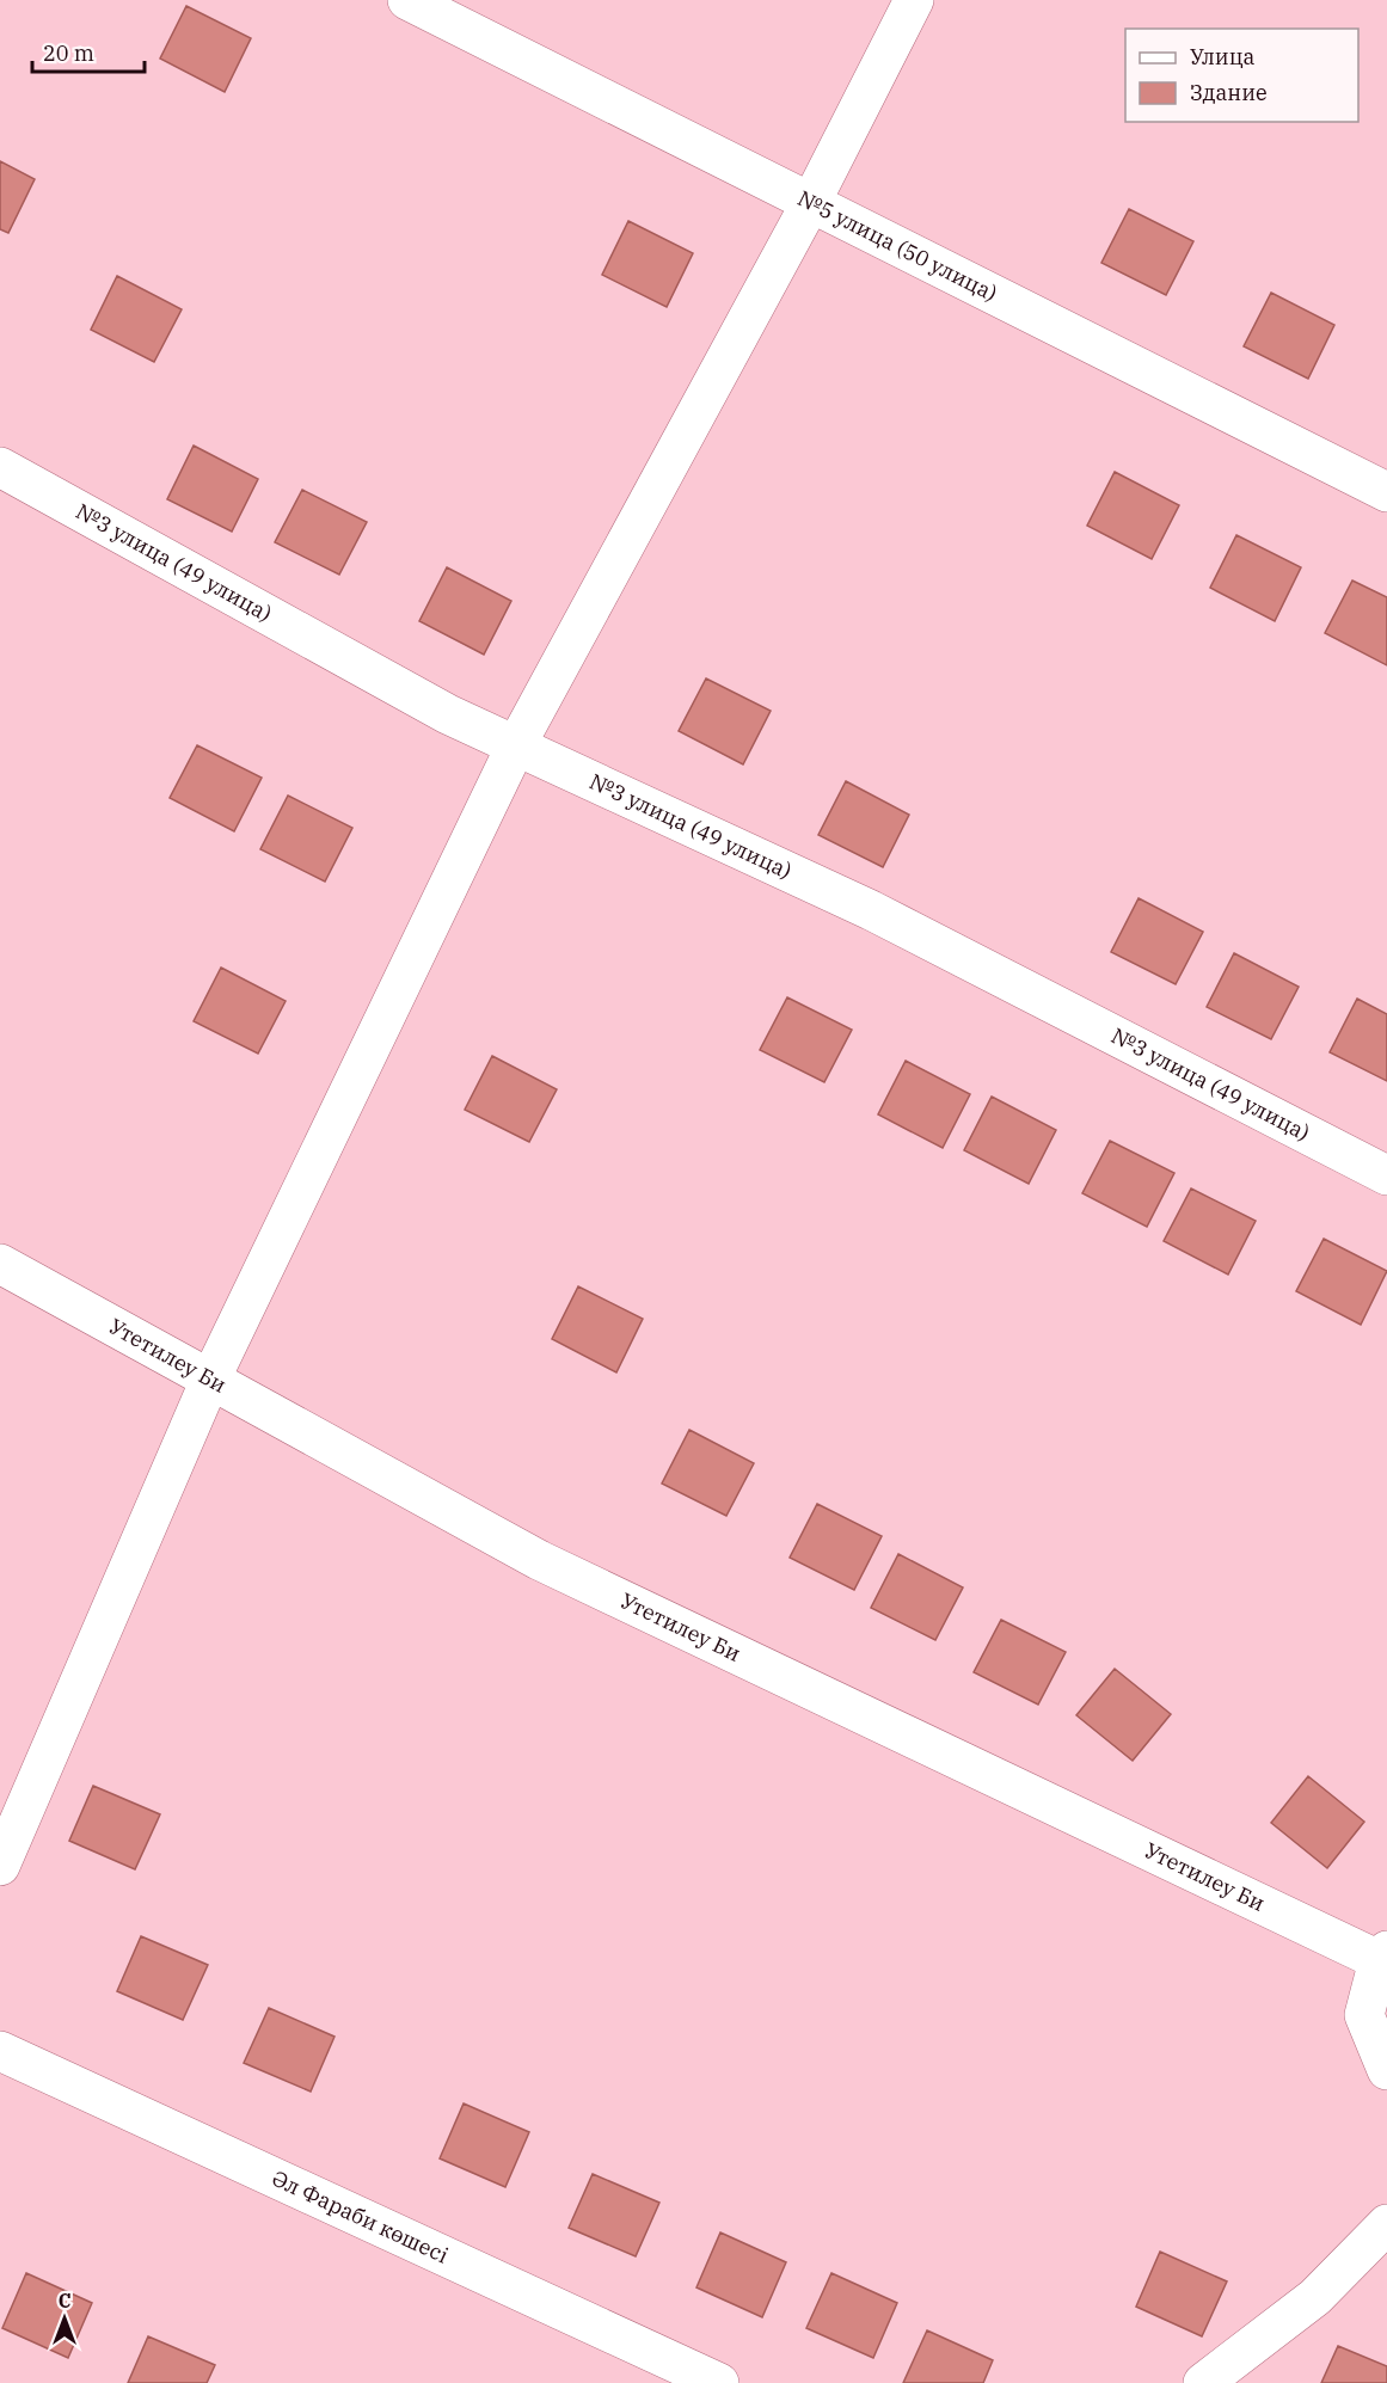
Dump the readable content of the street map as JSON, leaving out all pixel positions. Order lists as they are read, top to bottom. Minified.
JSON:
{"streets":{"street":["№5 улица (50 улица)","№3 улица (49 улица)","Утетилеу Би","Әл Фараби көшесі"]},"legend":["Улица","Здание"],"scale_bar":"20 m","north":"top"}
